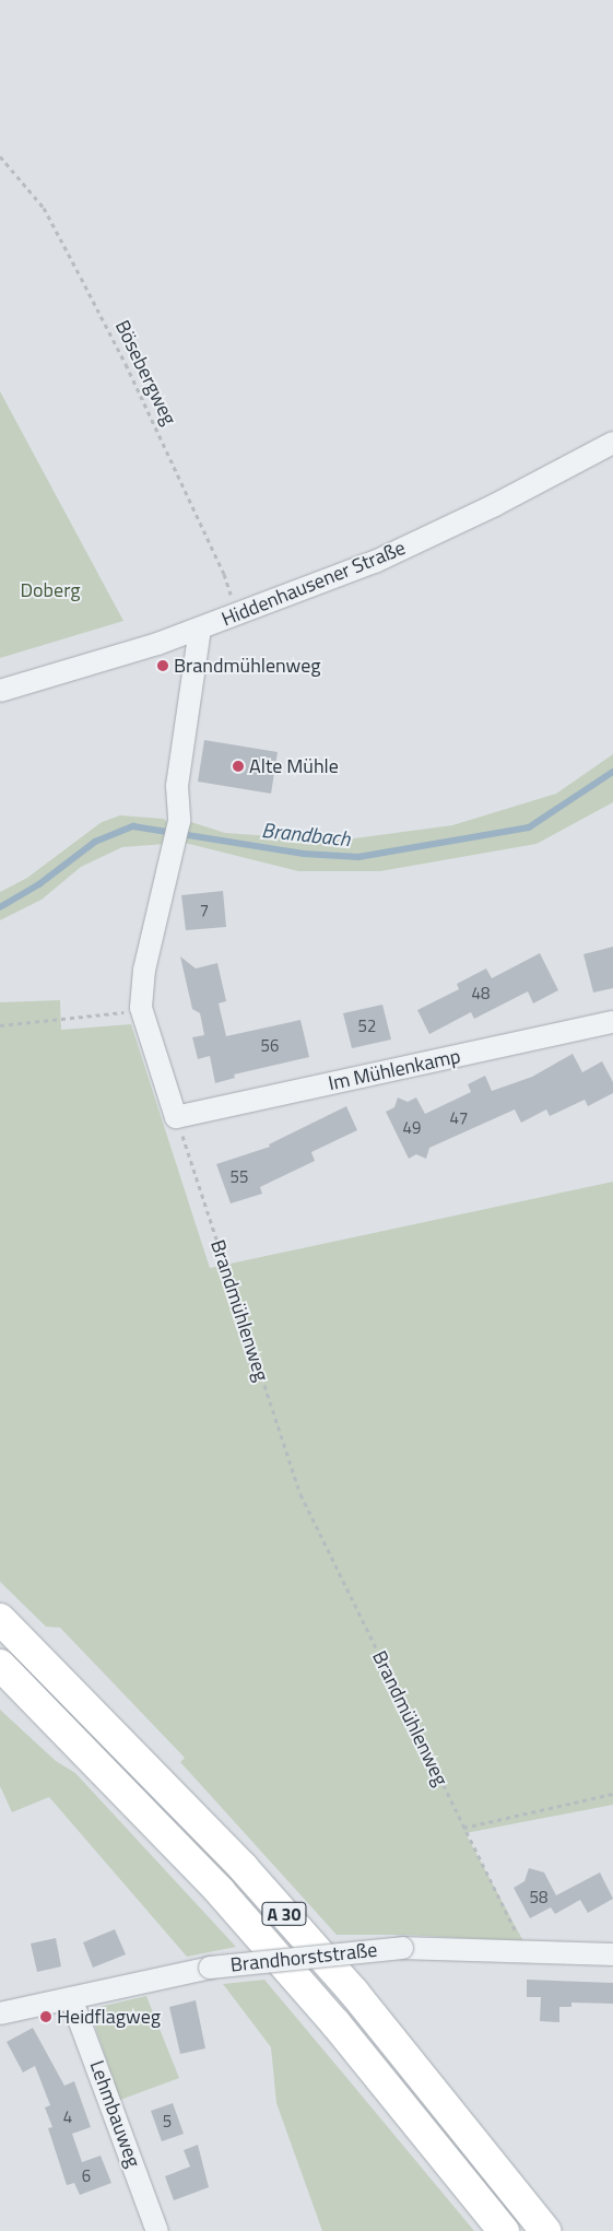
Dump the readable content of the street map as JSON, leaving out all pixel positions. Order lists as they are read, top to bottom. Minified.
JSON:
{"streets":{"highway":["A 30"],"street":["Hiddenhausener Straße","Im Mühlenkamp","Brandhorststraße","Lehmbauweg"],"path":["Bösebergweg","Brandmühlenweg"]},"crossings":[["Bösebergweg","Hiddenhausener Straße"],["Im Mühlenkamp","Brandmühlenweg"],["Brandmühlenweg","Brandhorststraße"],["Brandhorststraße","Lehmbauweg"]],"water":["Brandbach"],"parks":["Doberg"],"places":["Brandmühlenweg","Alte Mühle","Heidflagweg"],"house_numbers":["7","48","52","56","47","49","55","58","4","5","6"]}
